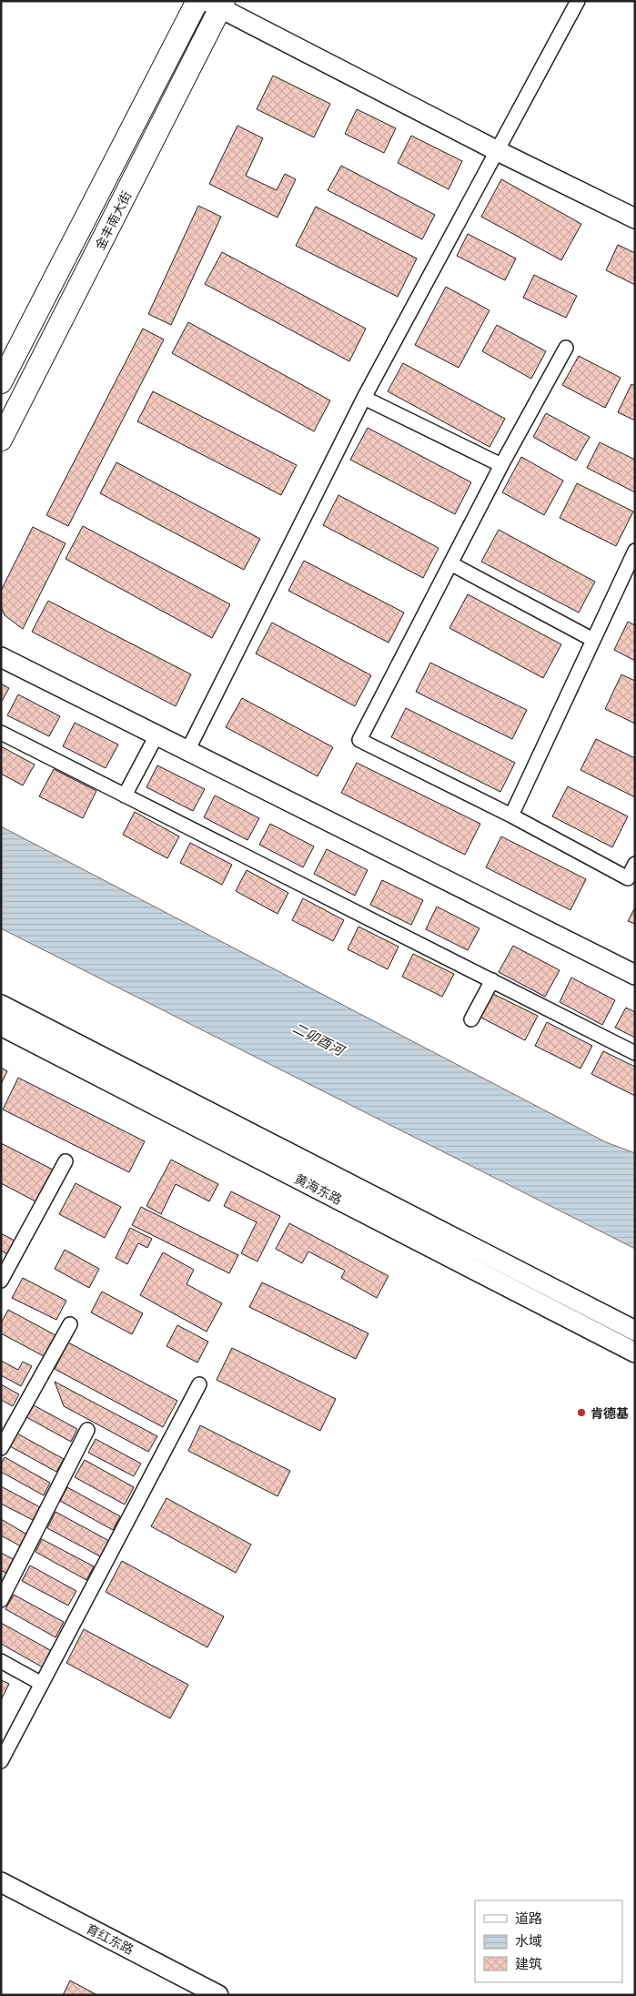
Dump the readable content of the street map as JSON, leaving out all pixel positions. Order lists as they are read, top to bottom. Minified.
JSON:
{"streets":{"main road":["金丰南大街"],"street":["黄海东路","育红东路"]},"water":["二卯酉河"],"places":["肯德基"],"legend":["道路","水域","建筑"]}
